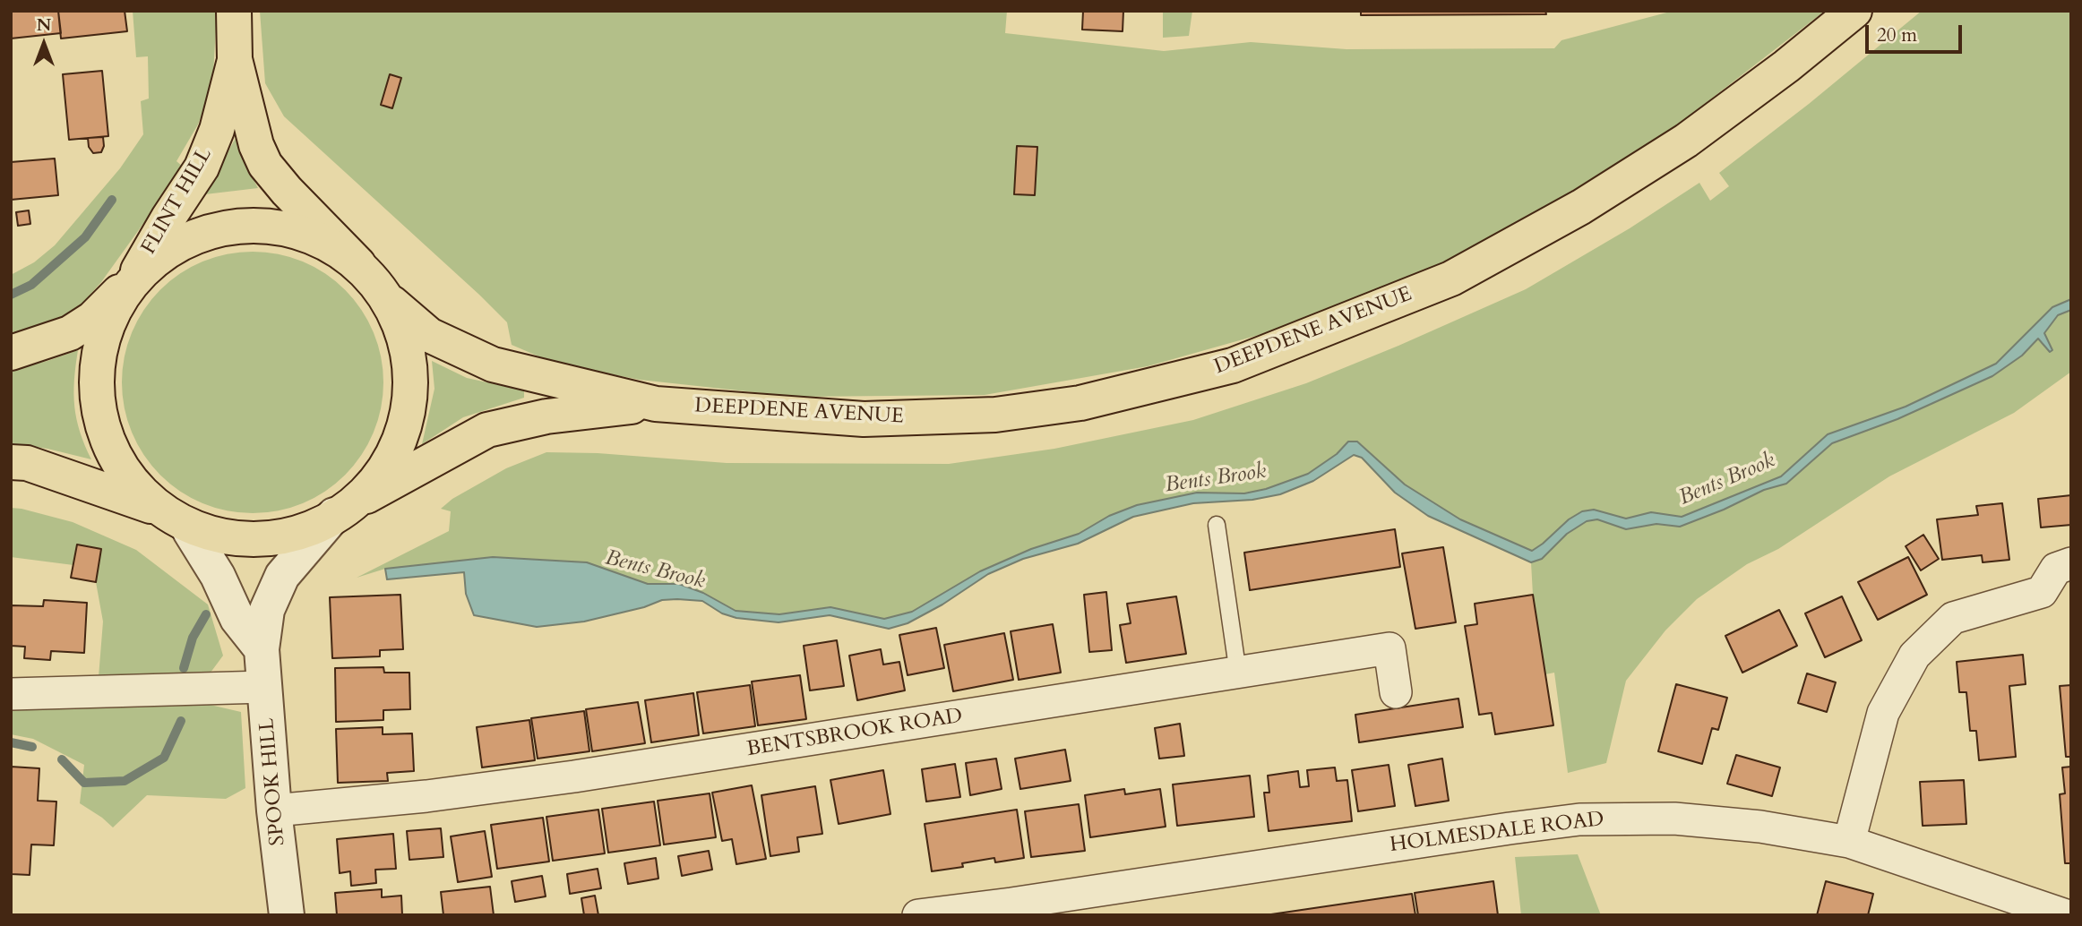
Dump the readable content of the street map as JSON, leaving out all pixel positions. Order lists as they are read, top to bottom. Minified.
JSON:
{"streets":{"main road":["FLINT HILL","DEEPDENE AVENUE"],"street":["BENTSBROOK ROAD","SPOOK HILL","HOLMESDALE ROAD"]},"crossings":[["FLINT HILL","DEEPDENE AVENUE"],["DEEPDENE AVENUE","SPOOK HILL"],["BENTSBROOK ROAD","SPOOK HILL"]],"water":["Bents Brook"],"scale_bar":"20 m","north":"top"}
